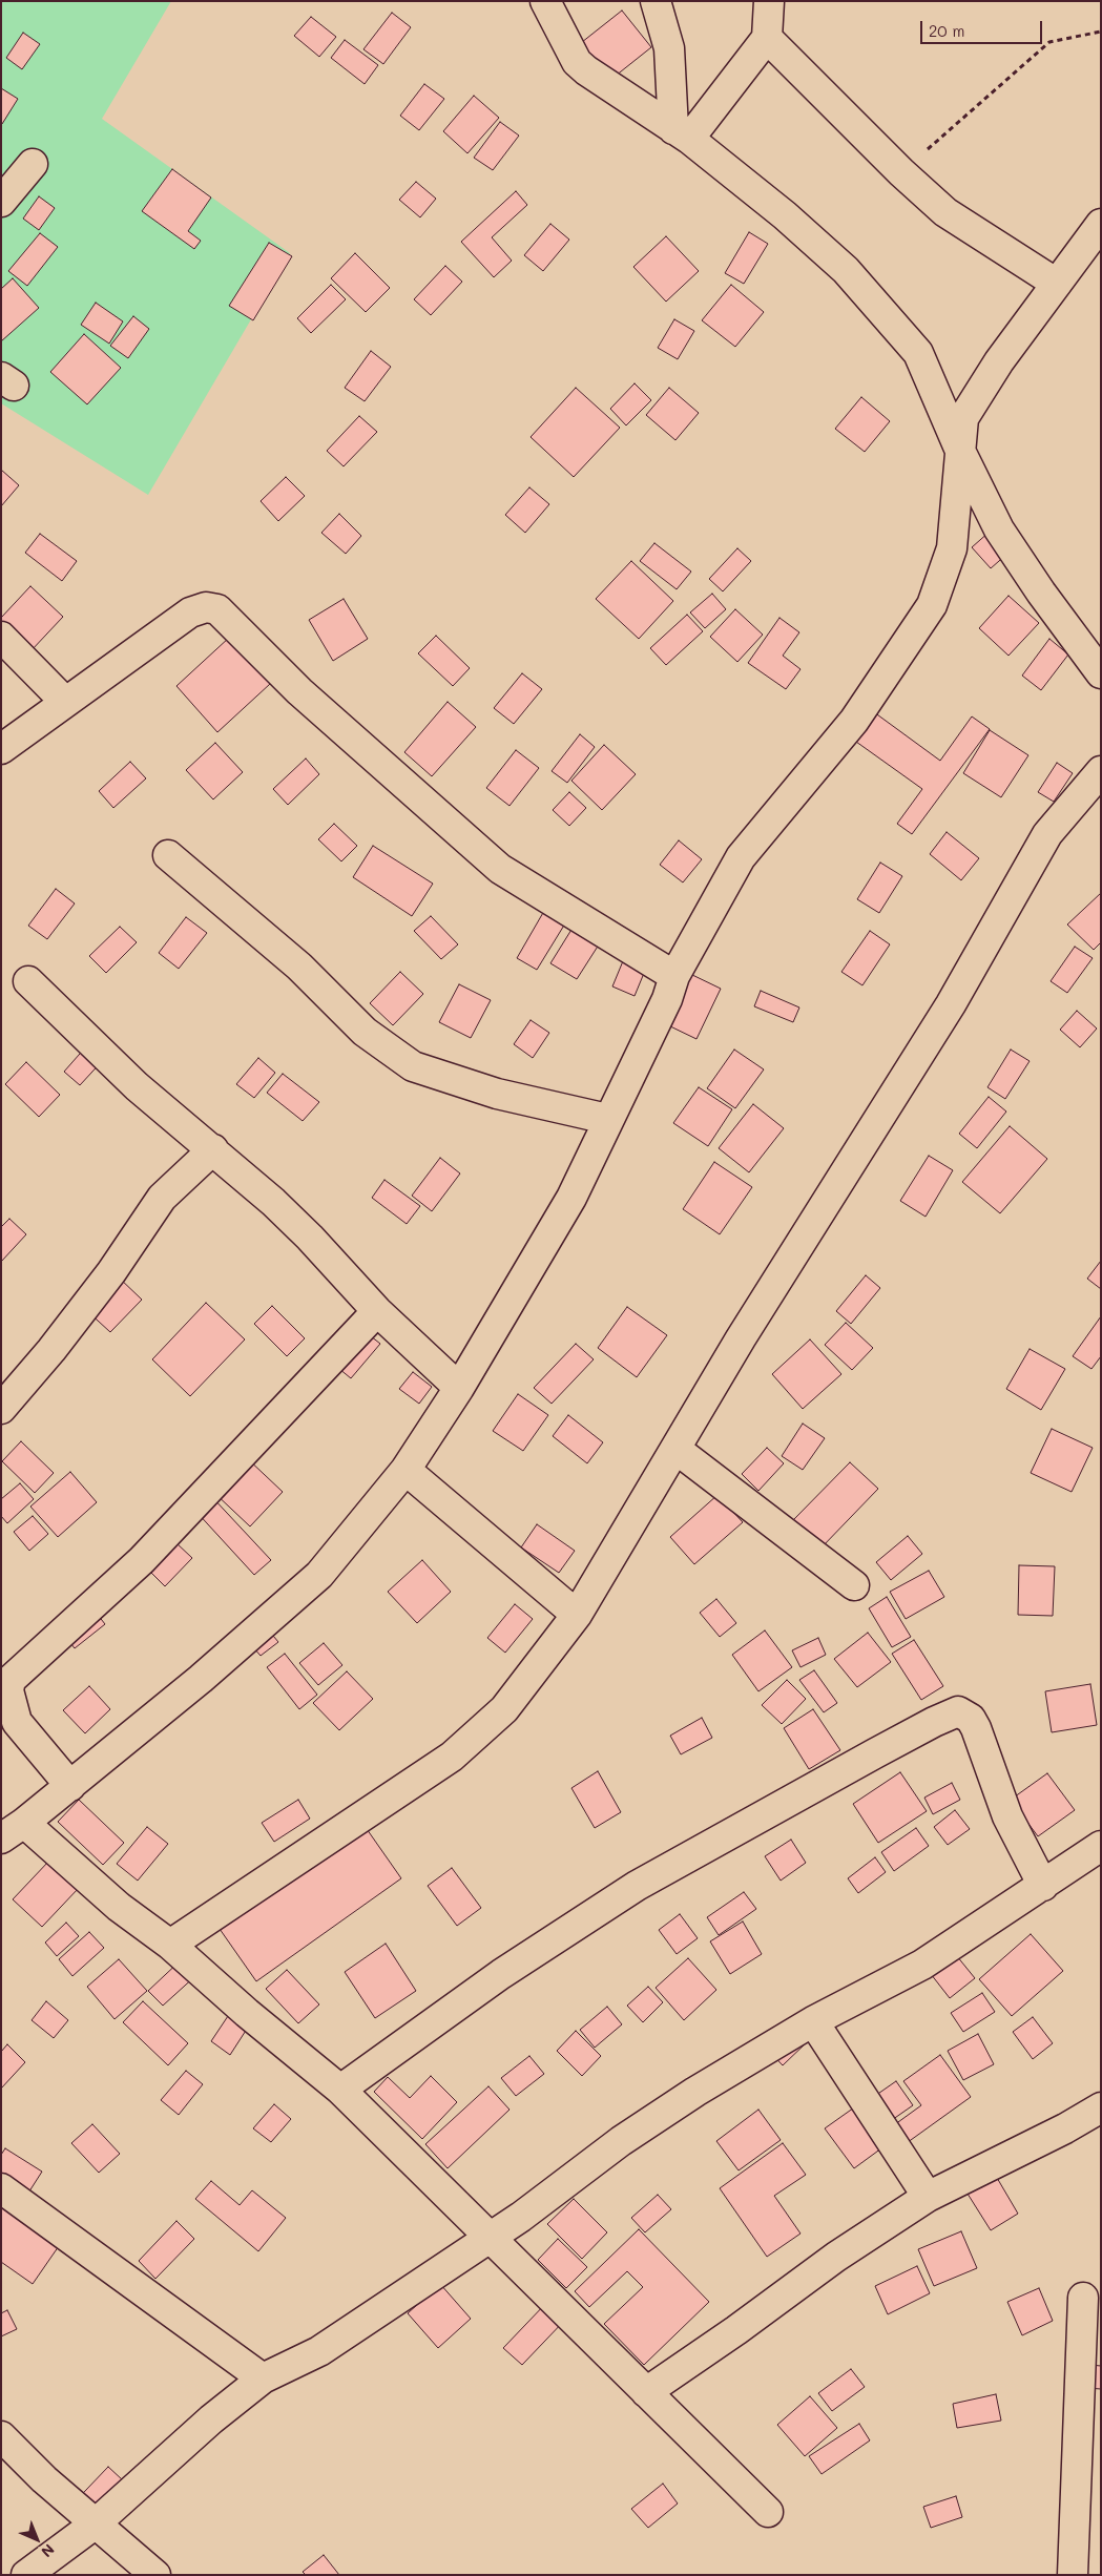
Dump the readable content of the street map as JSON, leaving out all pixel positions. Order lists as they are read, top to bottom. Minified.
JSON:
{"scale_bar":"20 m","north":"bottom right"}
